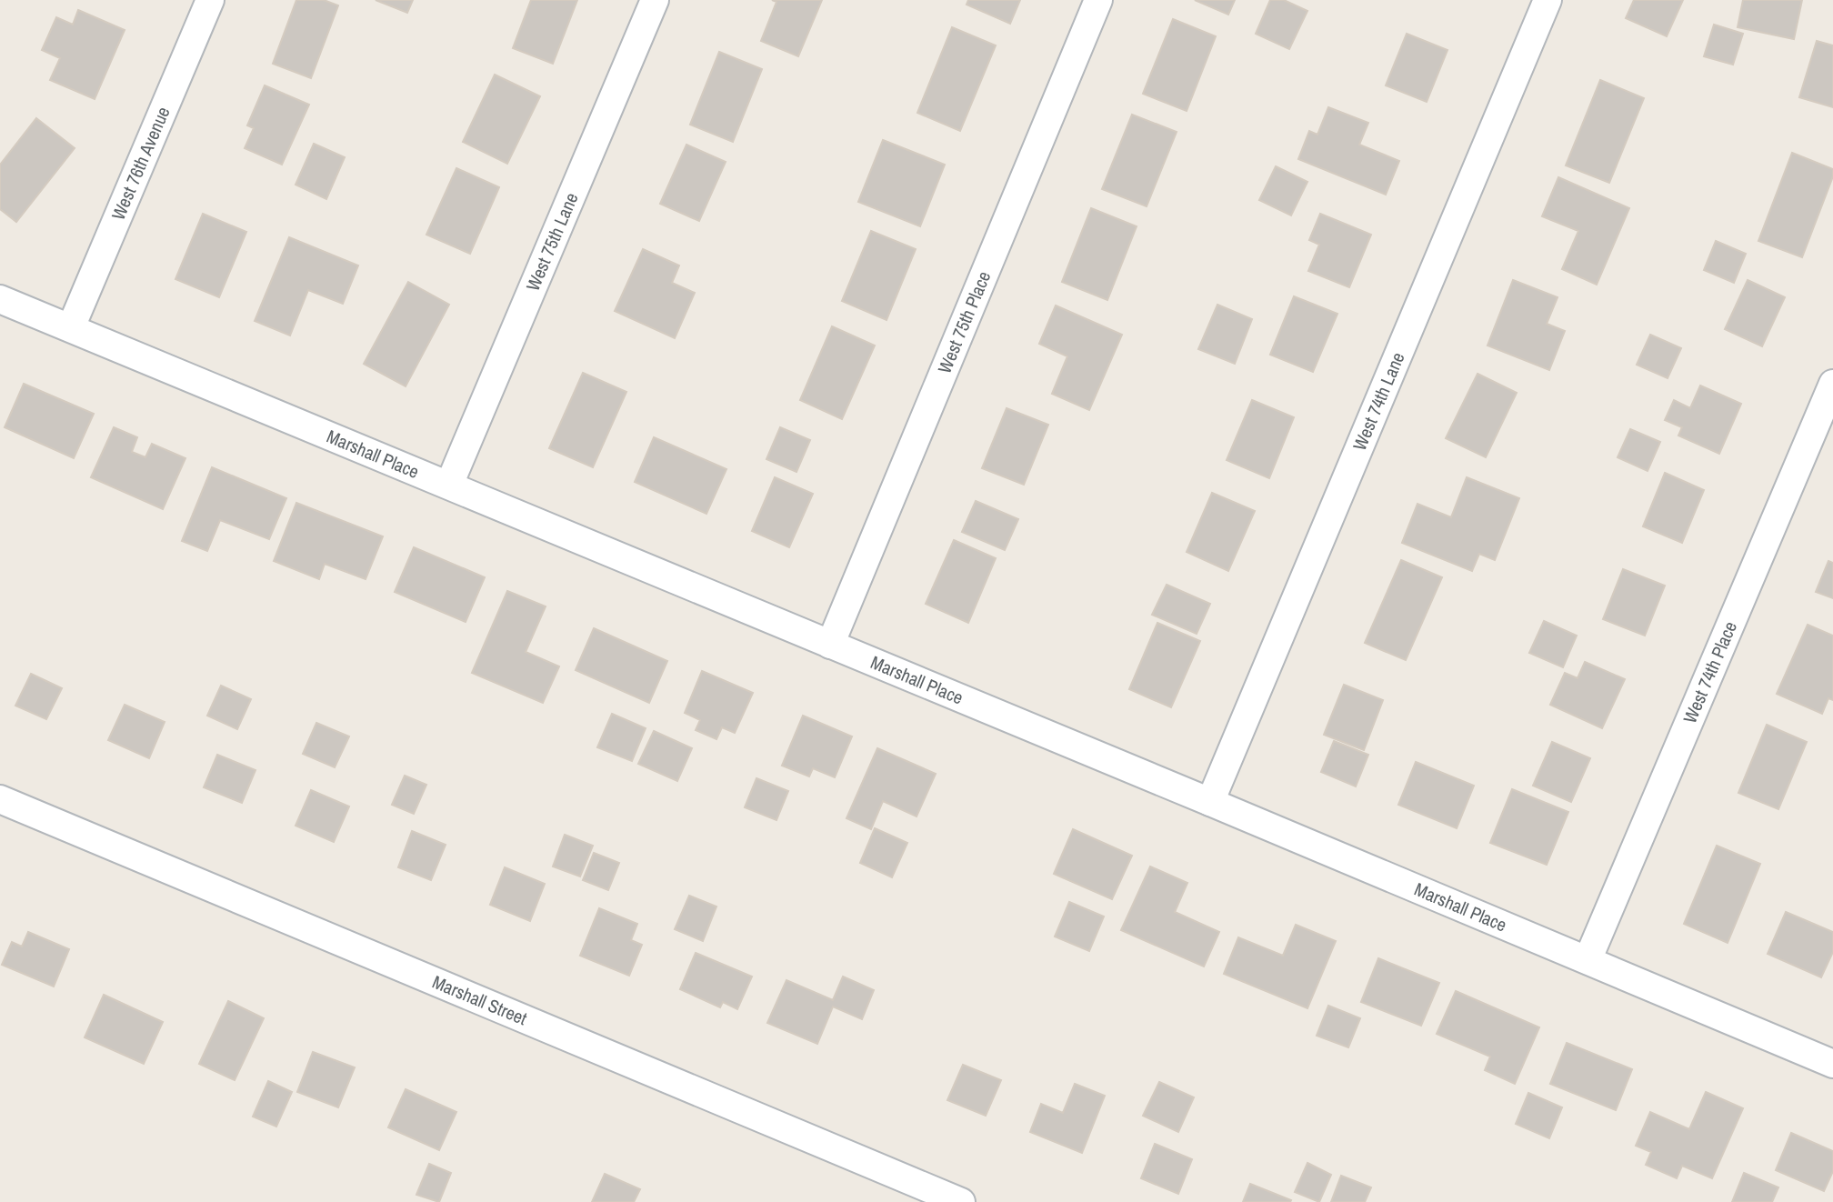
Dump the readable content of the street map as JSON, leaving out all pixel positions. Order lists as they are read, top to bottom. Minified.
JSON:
{"streets":{"street":["West 76th Avenue","West 75th Lane","West 75th Place","West 74th Lane","Marshall Place","West 74th Place","Marshall Street"]},"crossings":[["West 76th Avenue","Marshall Place"],["West 75th Lane","Marshall Place"],["West 75th Place","Marshall Place"],["West 74th Lane","Marshall Place"],["Marshall Place","West 74th Place"]]}
